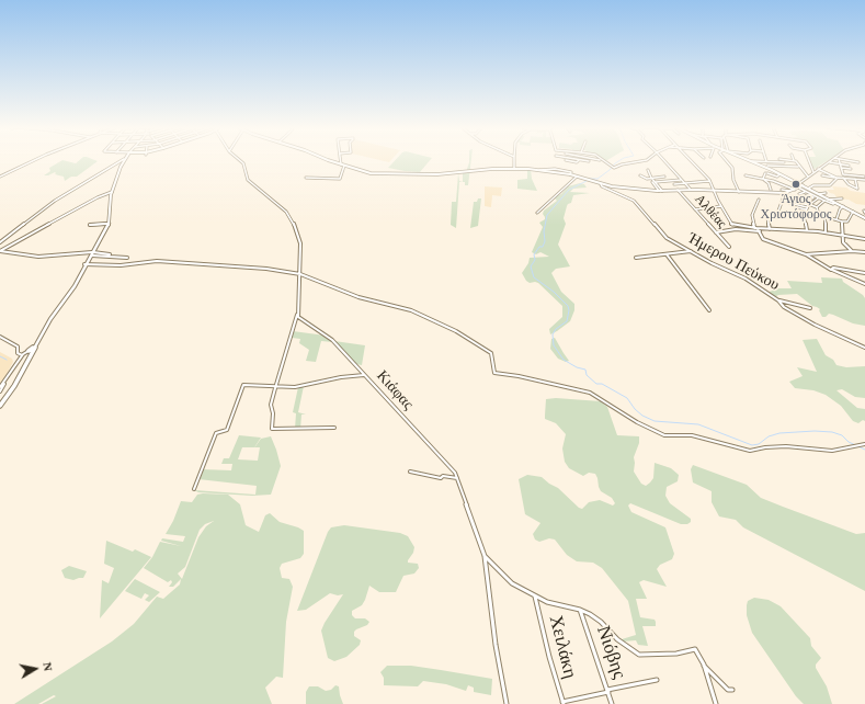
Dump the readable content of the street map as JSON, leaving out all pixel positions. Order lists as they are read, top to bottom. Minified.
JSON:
{"streets":{"street":["Αλθέας","Ήμερου Πεύκου","Κιάφας","Χειλάκη","Νιόβης"]},"places":["Άγιος Χριστόφορος"],"north":"right"}
